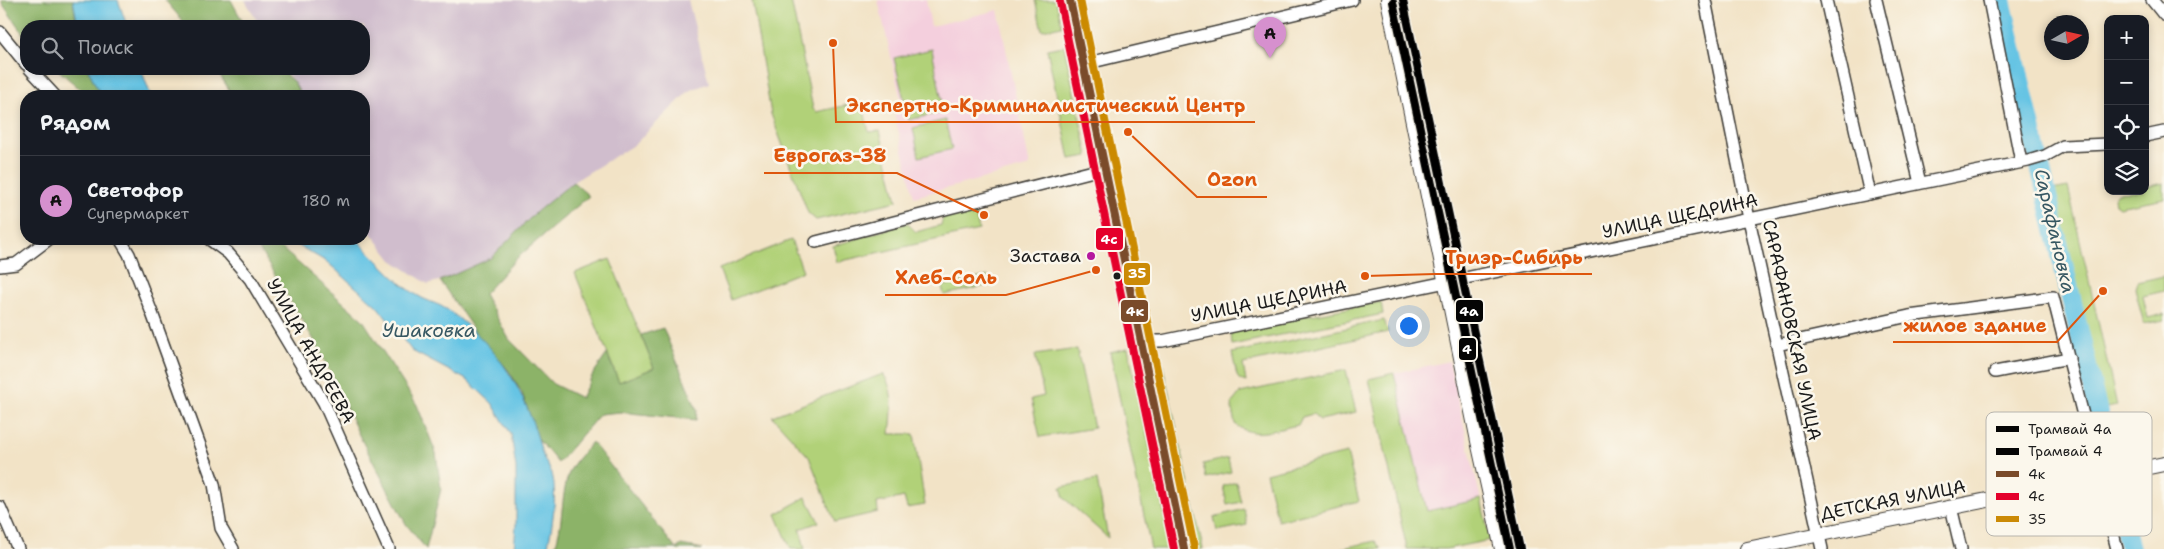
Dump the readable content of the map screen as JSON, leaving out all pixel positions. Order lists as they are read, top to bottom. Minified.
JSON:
{"streets":{"street":["УЛИЦА ЩЕДРИНА","САРАФАНОВСКАЯ УЛИЦА","УЛИЦА АНДРЕЕВА","ДЕТСКАЯ УЛИЦА"]},"crossings":[["УЛИЦА ЩЕДРИНА","САРАФАНОВСКАЯ УЛИЦА"],["САРАФАНОВСКАЯ УЛИЦА","ДЕТСКАЯ УЛИЦА"]],"water":["Сарафановка","Ушаковка"],"places":["Экспертно-Криминалистический Центр","Ozon","Еврогаз-38","Застава","Хлеб-Соль","Триэр-Сибирь","жилое здание"],"lines":["tram line 4a","transit line 4к","transit line 35","tram line 4","transit line 4с"],"legend":["Трамвай 4a","Трамвай 4","4к","4с","35"],"north":"right","page":{"map_buttons":["+","−"],"pins":"A","search":"Поиск","heading":"Рядом","list":[{"mark":"A","name":"Светофор","note":"Супермаркет","value":"180 m"}]}}
